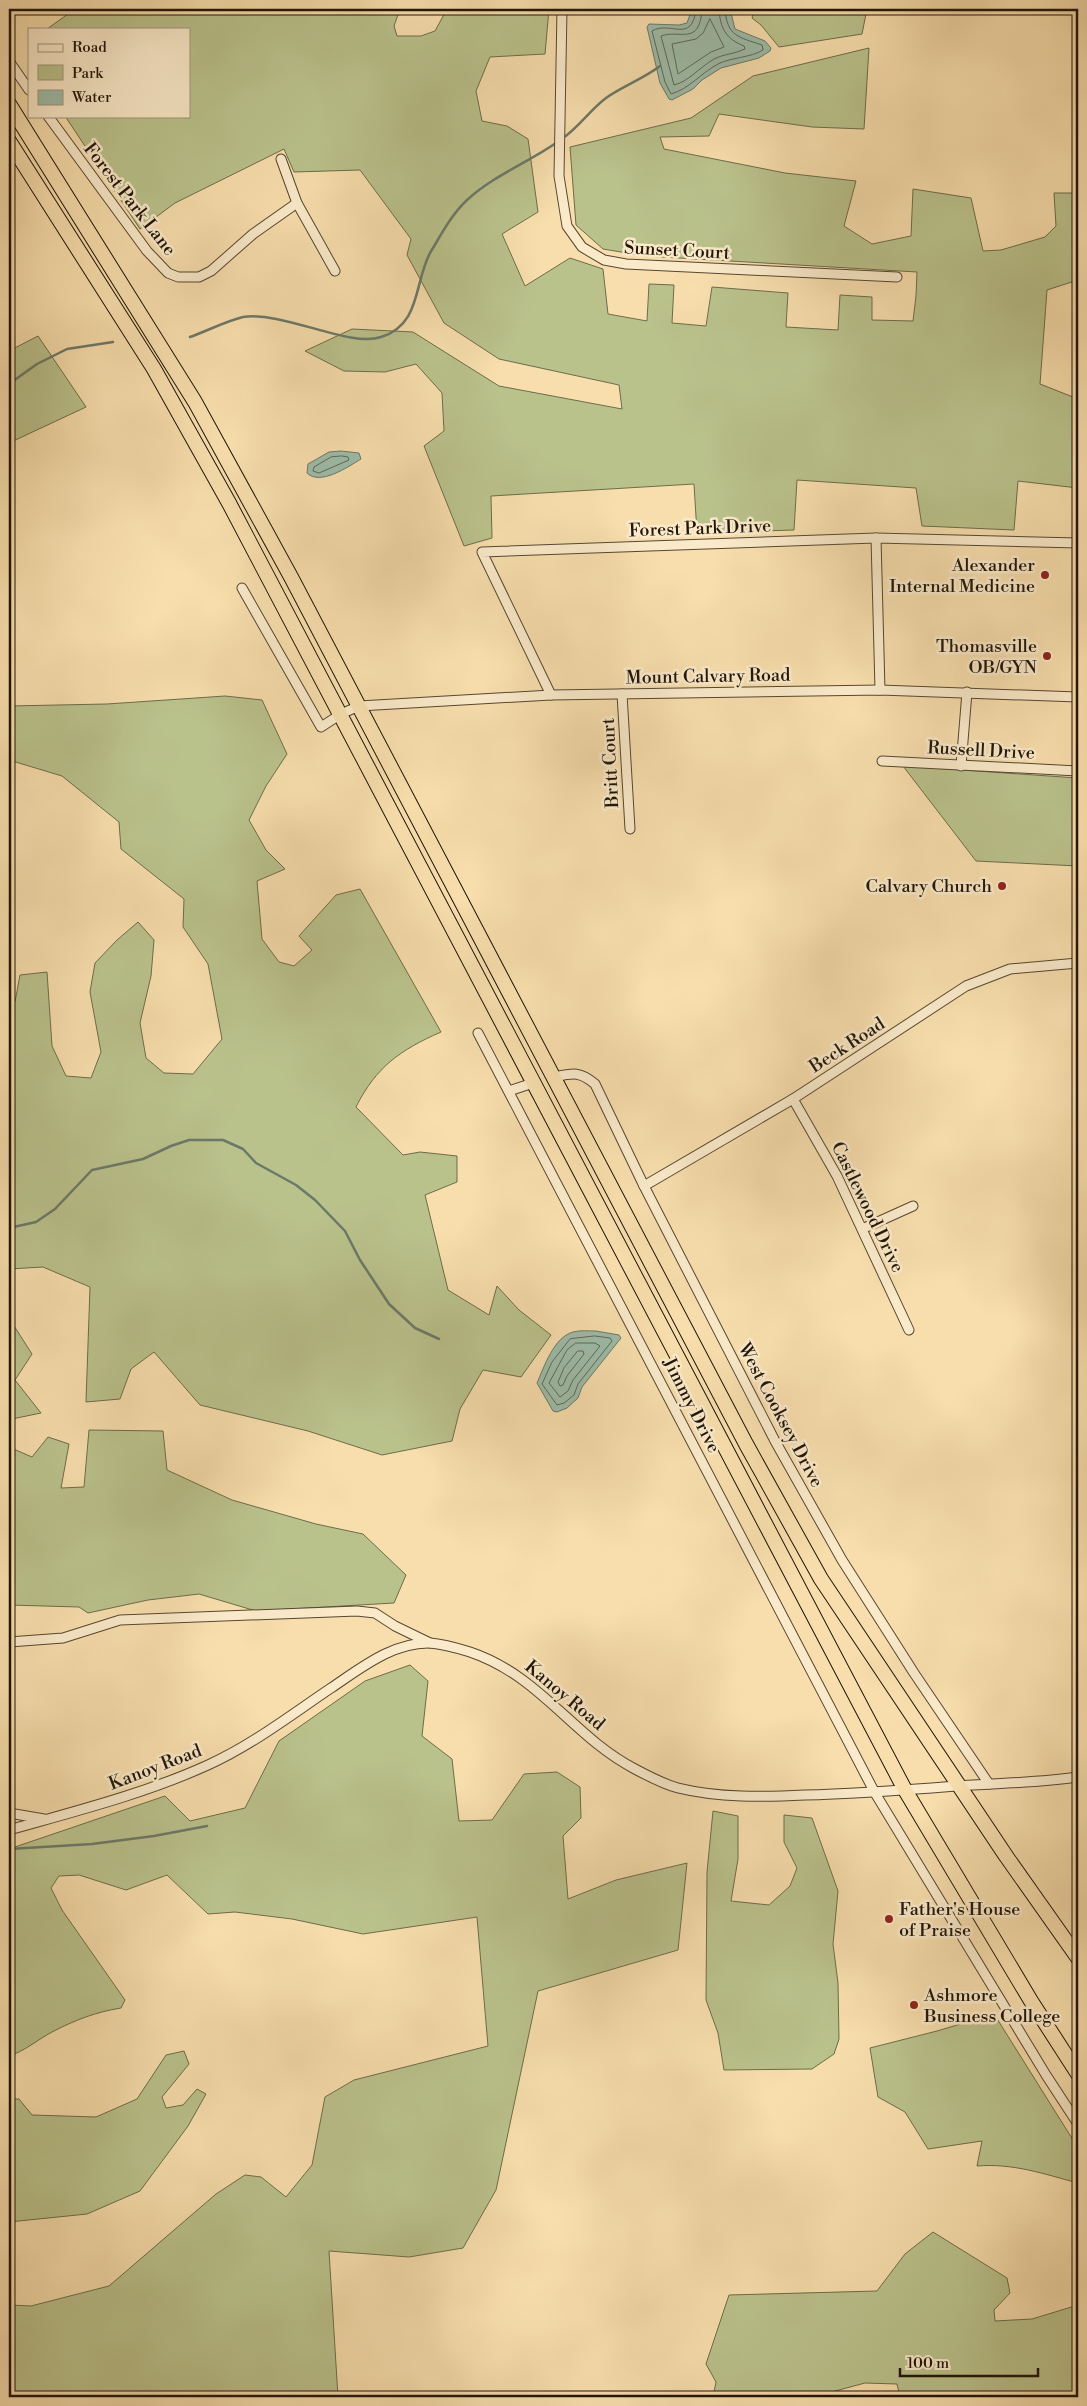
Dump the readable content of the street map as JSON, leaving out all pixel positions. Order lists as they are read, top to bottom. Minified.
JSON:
{"streets":{"street":["Forest Park Lane","Sunset Court","Forest Park Drive","Mount Calvary Road","Russell Drive","Britt Court","Beck Road","Castlewood Drive","Jimmy Drive","West Cooksey Drive","Kanoy Road"]},"crossings":[["Forest Park Drive","Mount Calvary Road"],["Mount Calvary Road","Britt Court"],["Beck Road","Castlewood Drive"],["Beck Road","West Cooksey Drive"],["Jimmy Drive","Kanoy Road"],["West Cooksey Drive","Kanoy Road"]],"places":["Alexander Internal Medicine","Thomasville OB/GYN","Calvary Church","Father's House of Praise","Ashmore Business College"],"legend":["Road","Park","Water"],"scale_bar":"100 m"}
